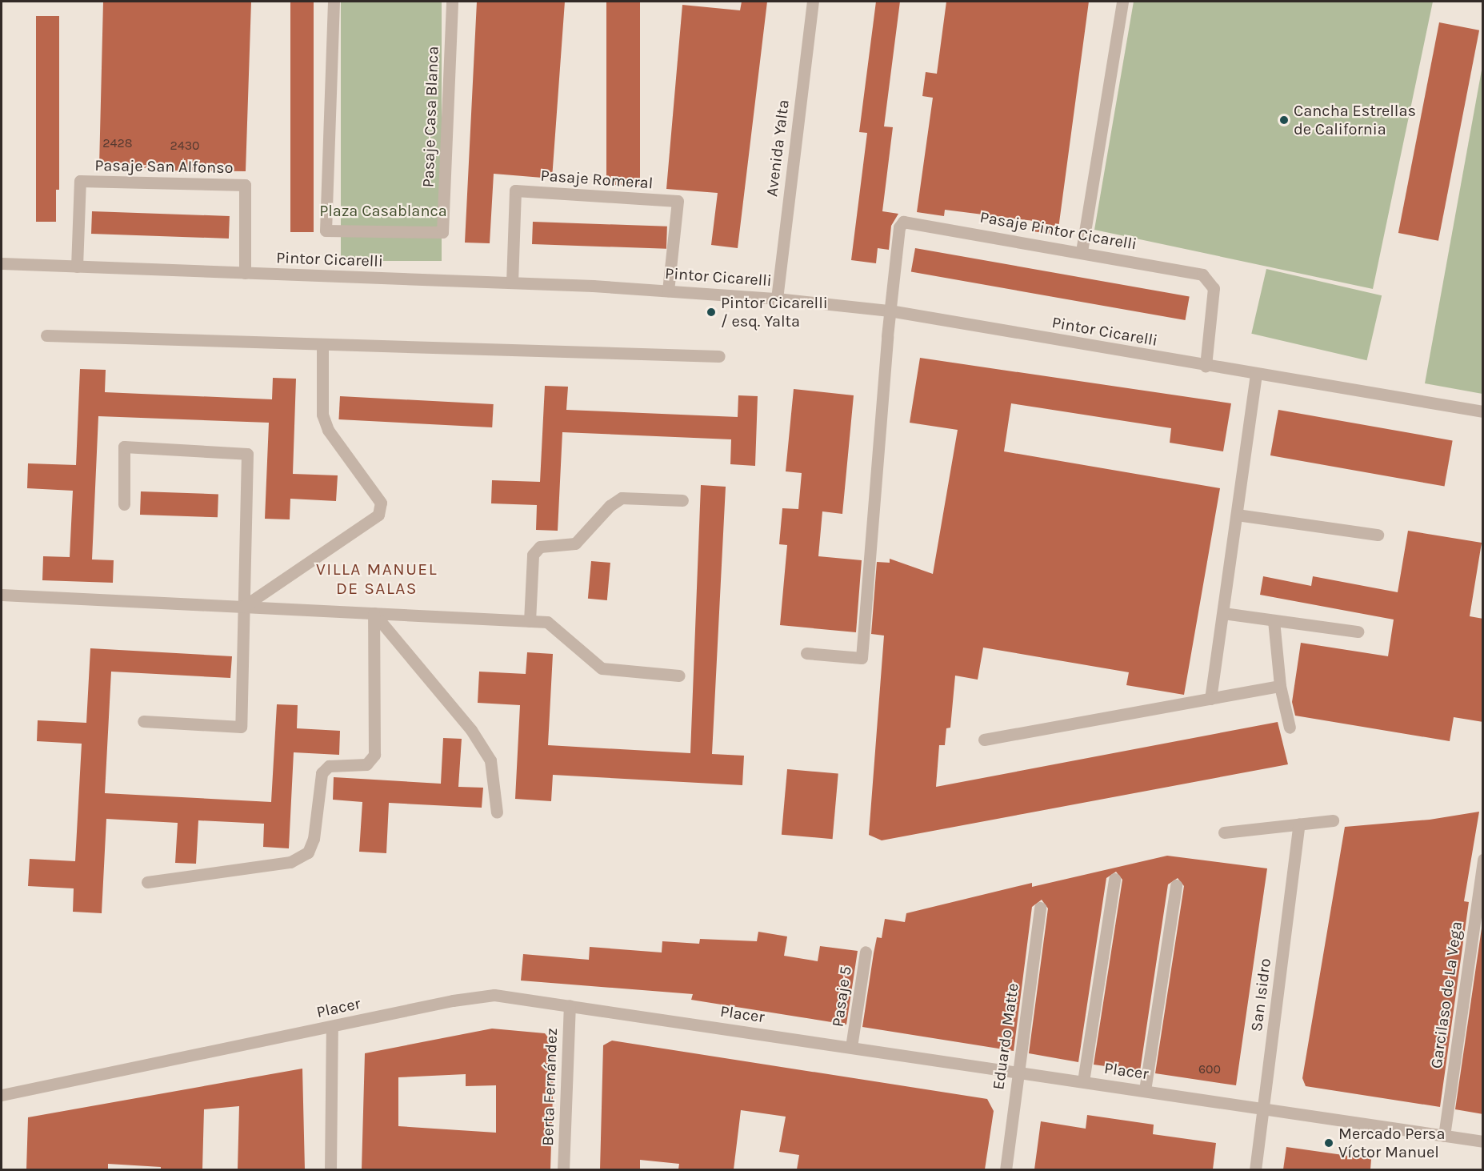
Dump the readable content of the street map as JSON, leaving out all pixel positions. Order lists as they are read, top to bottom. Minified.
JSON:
{"streets":{"street":["Pasaje Casa Blanca","Avenida Yalta","Pasaje San Alfonso","Pasaje Romeral","Pasaje Pintor Cicarelli","Pintor Cicarelli","San Isidro","Garcilaso de La Vega","Pasaje 5","Placer","Eduardo Matte","Berta Fernández"]},"crossings":[["Avenida Yalta","Pintor Cicarelli"],["Pasaje San Alfonso","Pintor Cicarelli"],["Pasaje Romeral","Pintor Cicarelli"],["Pasaje Pintor Cicarelli","Pintor Cicarelli"],["San Isidro","Placer"],["Garcilaso de La Vega","Placer"],["Pasaje 5","Placer"],["Placer","Eduardo Matte"],["Placer","Berta Fernández"]],"districts":["VILLA MANUEL DE SALAS"],"parks":["Plaza Casablanca"],"places":["Cancha Estrellas de California","Pintor Cicarelli / esq. Yalta","Mercado Persa Víctor Manuel"],"house_numbers":["2428","2430","600"]}
